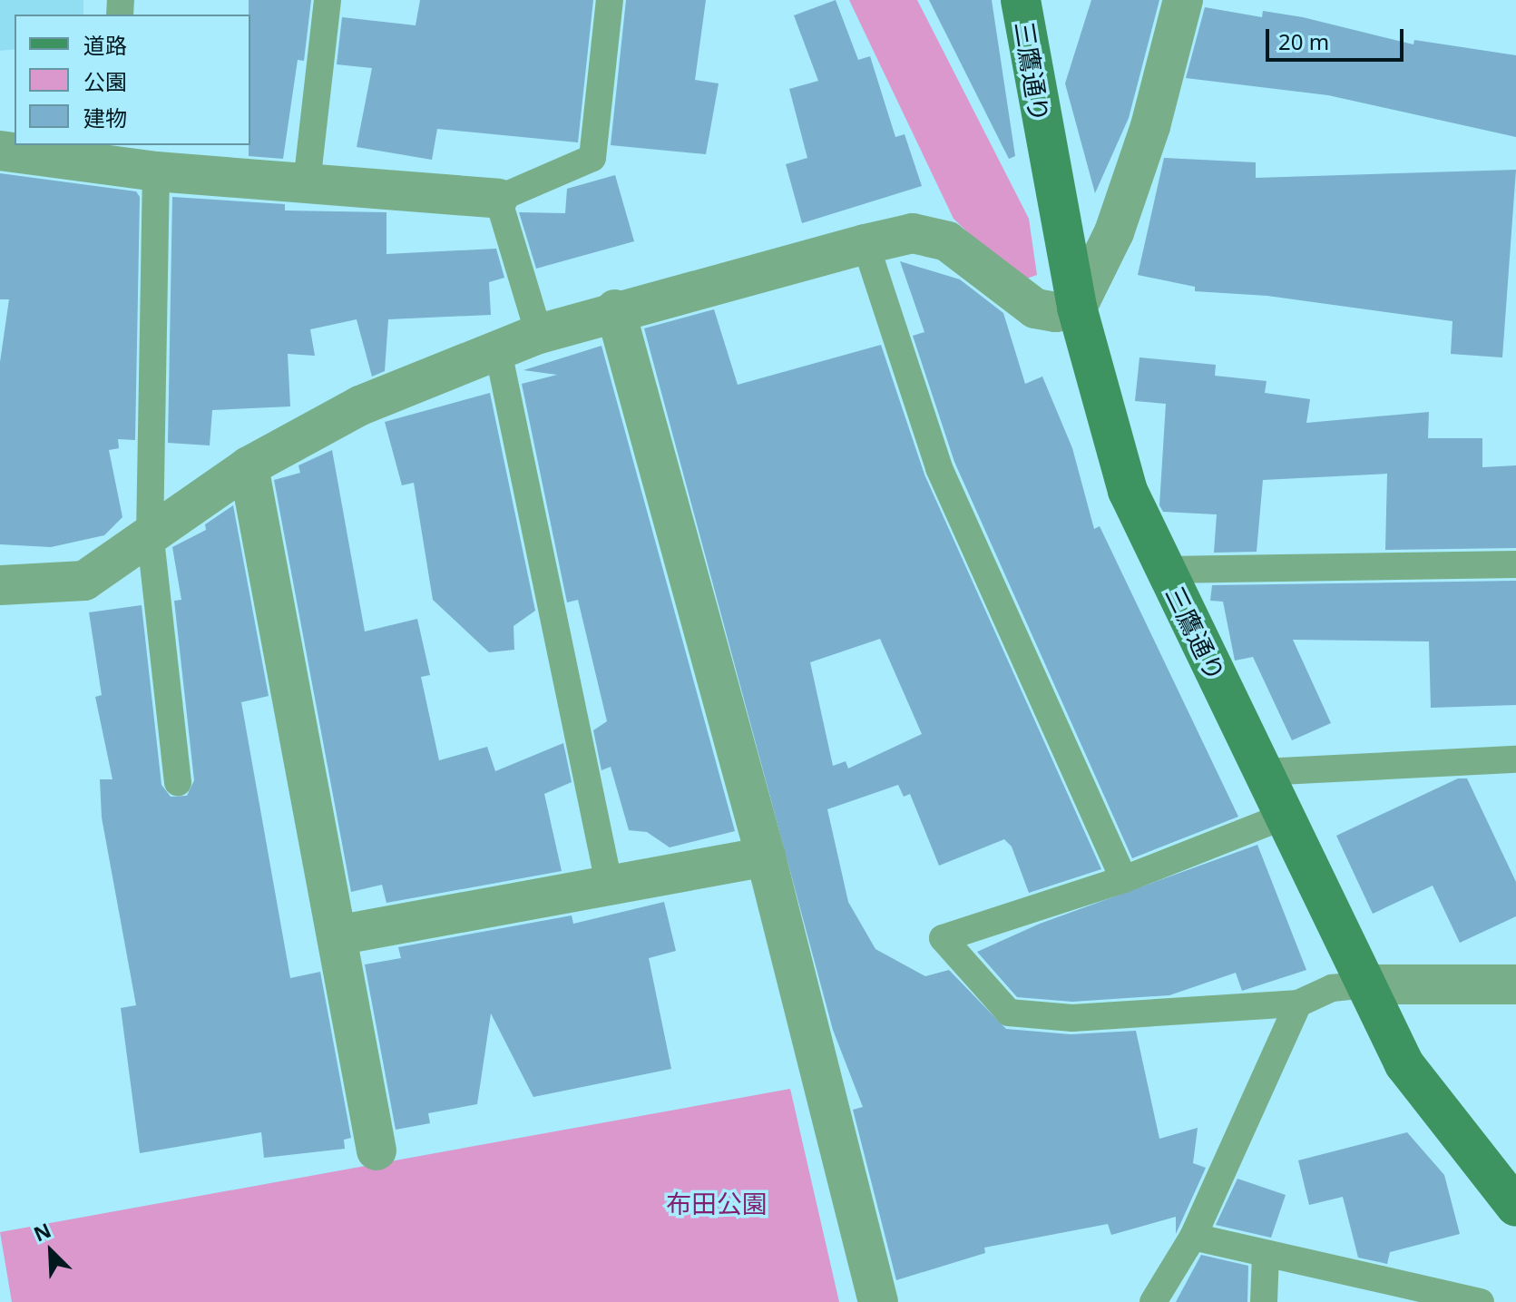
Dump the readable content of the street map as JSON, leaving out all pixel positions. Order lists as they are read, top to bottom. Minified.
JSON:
{"streets":{"main road":["三鷹通り"]},"parks":["布田公園"],"legend":["道路","公園","建物"],"scale_bar":"20 m","north":"top left"}
